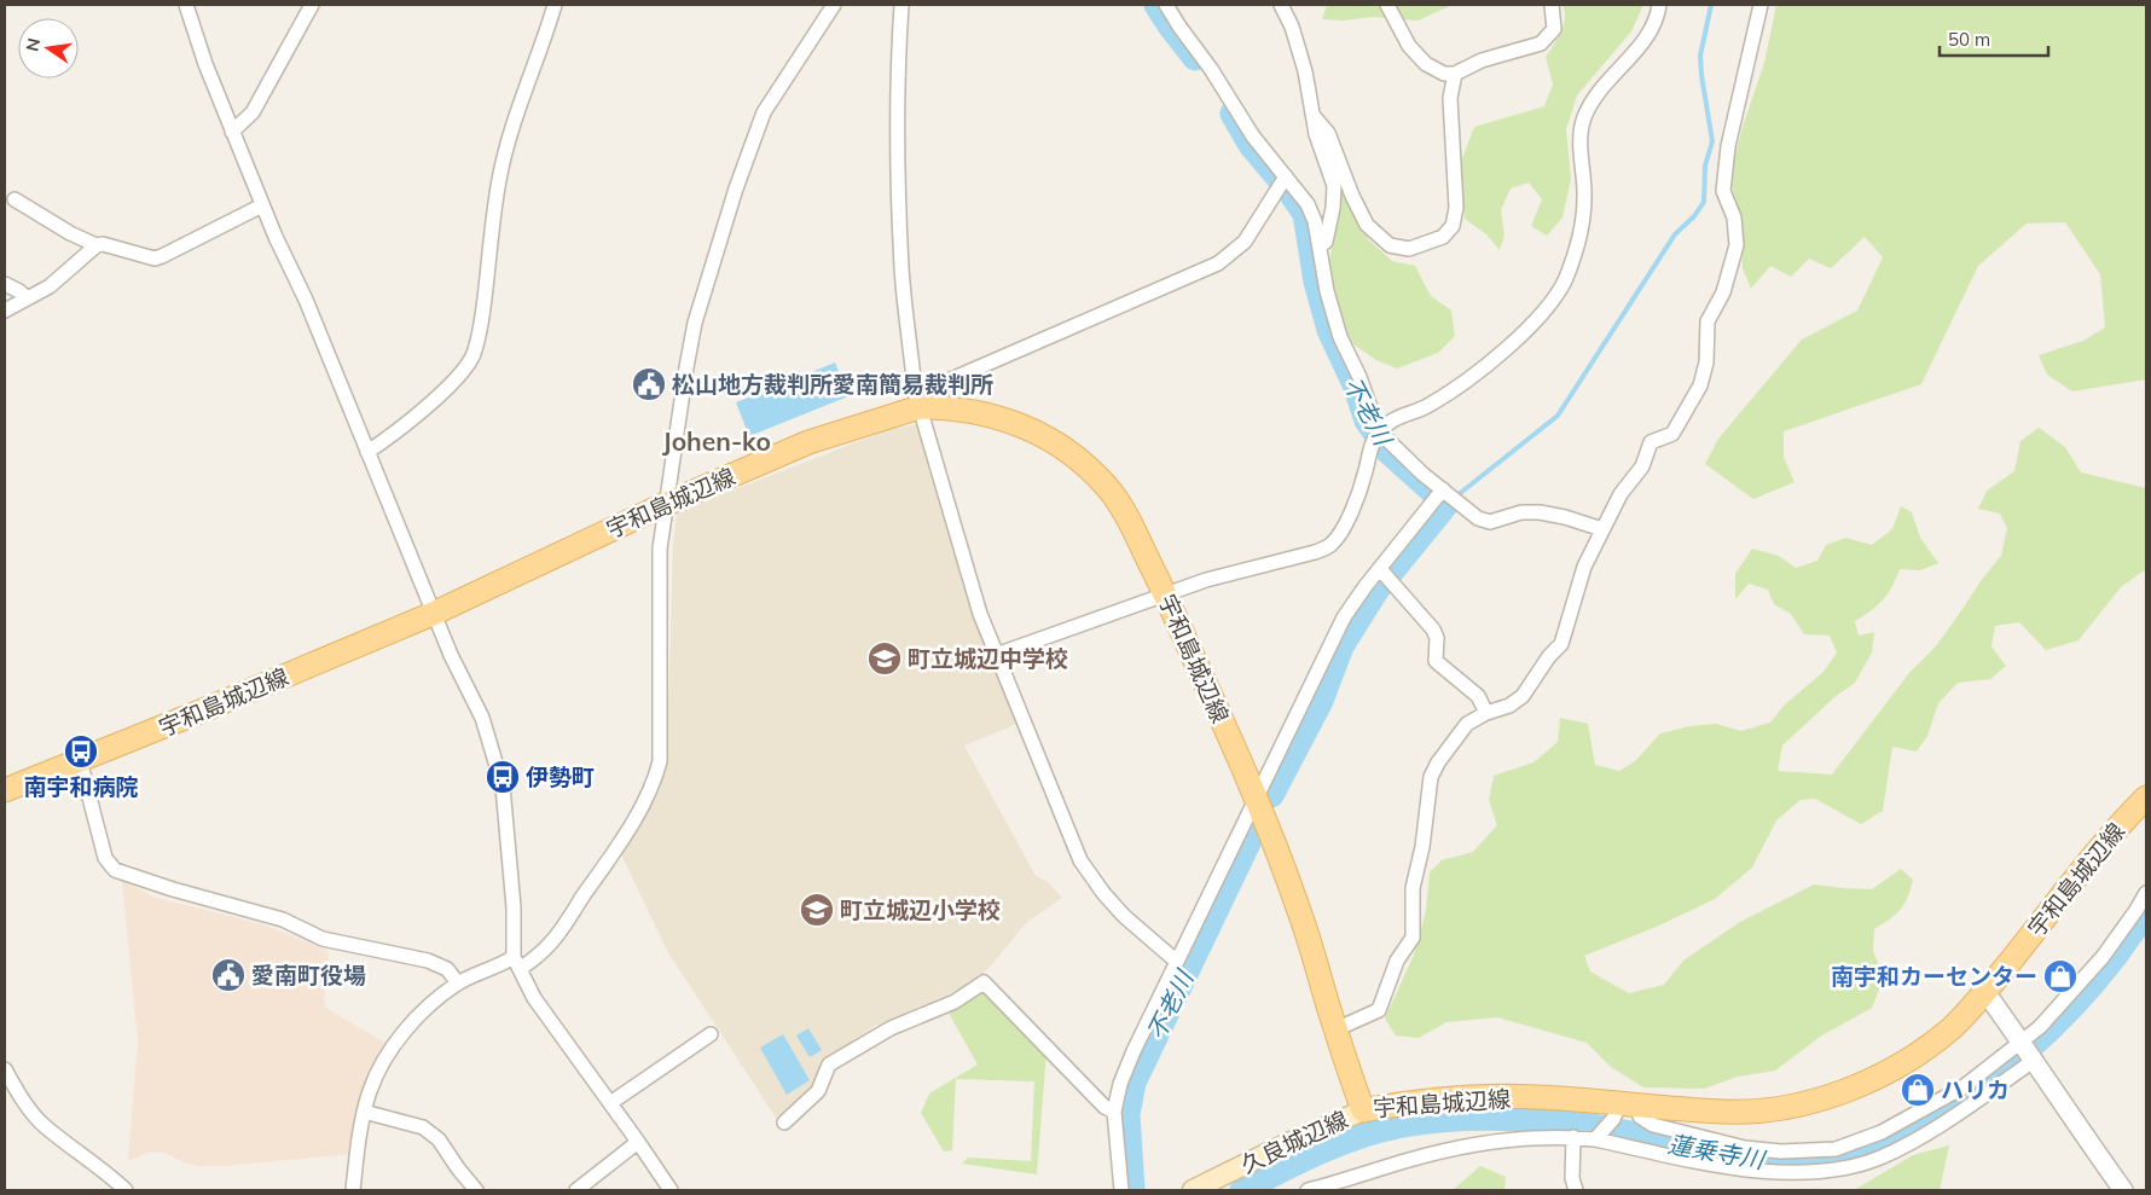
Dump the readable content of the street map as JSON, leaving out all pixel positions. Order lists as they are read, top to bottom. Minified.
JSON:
{"streets":{"main road":["宇和島城辺線","久良城辺線"]},"crossings":[["宇和島城辺線","久良城辺線"]],"districts":["Johen-ko"],"water":["不老川","蓮乗寺川"],"places":{"public building":["松山地方裁判所愛南簡易裁判所","愛南町役場"],"school or university":["町立城辺中学校","町立城辺小学校"],"bus stop":["南宇和病院","伊勢町"],"shop":["南宇和カーセンター","ハリカ"]},"scale_bar":"50 m","north":"left"}
